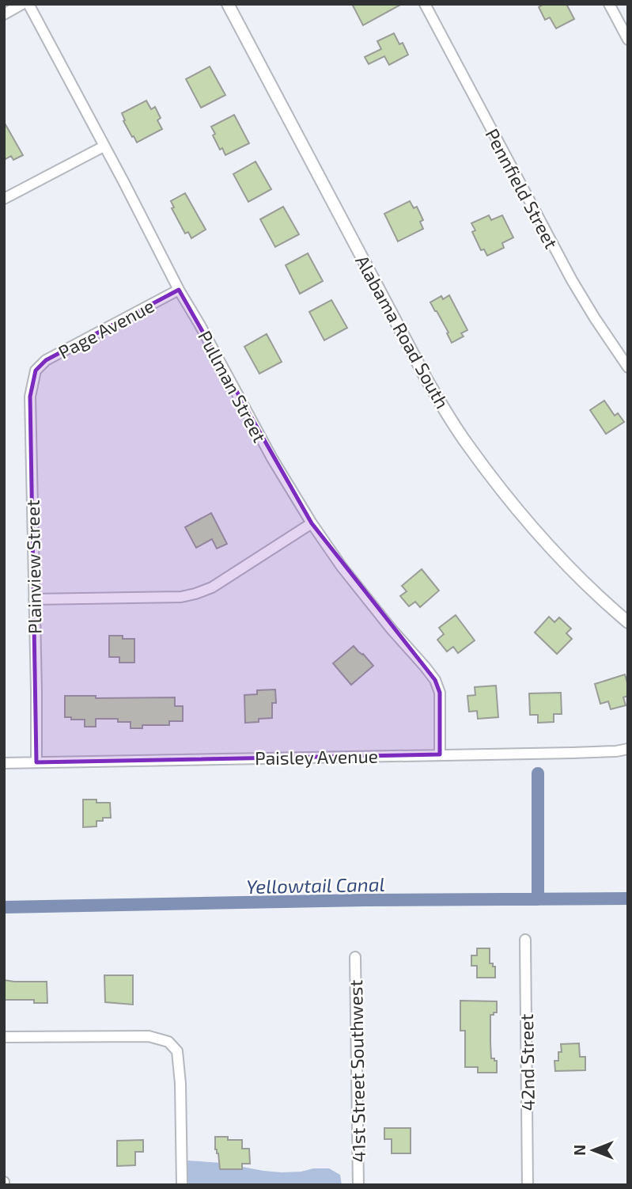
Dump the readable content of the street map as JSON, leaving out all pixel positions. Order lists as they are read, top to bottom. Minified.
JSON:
{"streets":{"street":["Pennfield Street","Page Avenue","Alabama Road South","Pullman Street","Plainview Street","Paisley Avenue","42nd Street","41st Street Southwest"]},"crossings":[["Page Avenue","Pullman Street"],["Page Avenue","Plainview Street"],["Pullman Street","Paisley Avenue"],["Plainview Street","Paisley Avenue"]],"water":["Yellowtail Canal"],"north":"left"}
